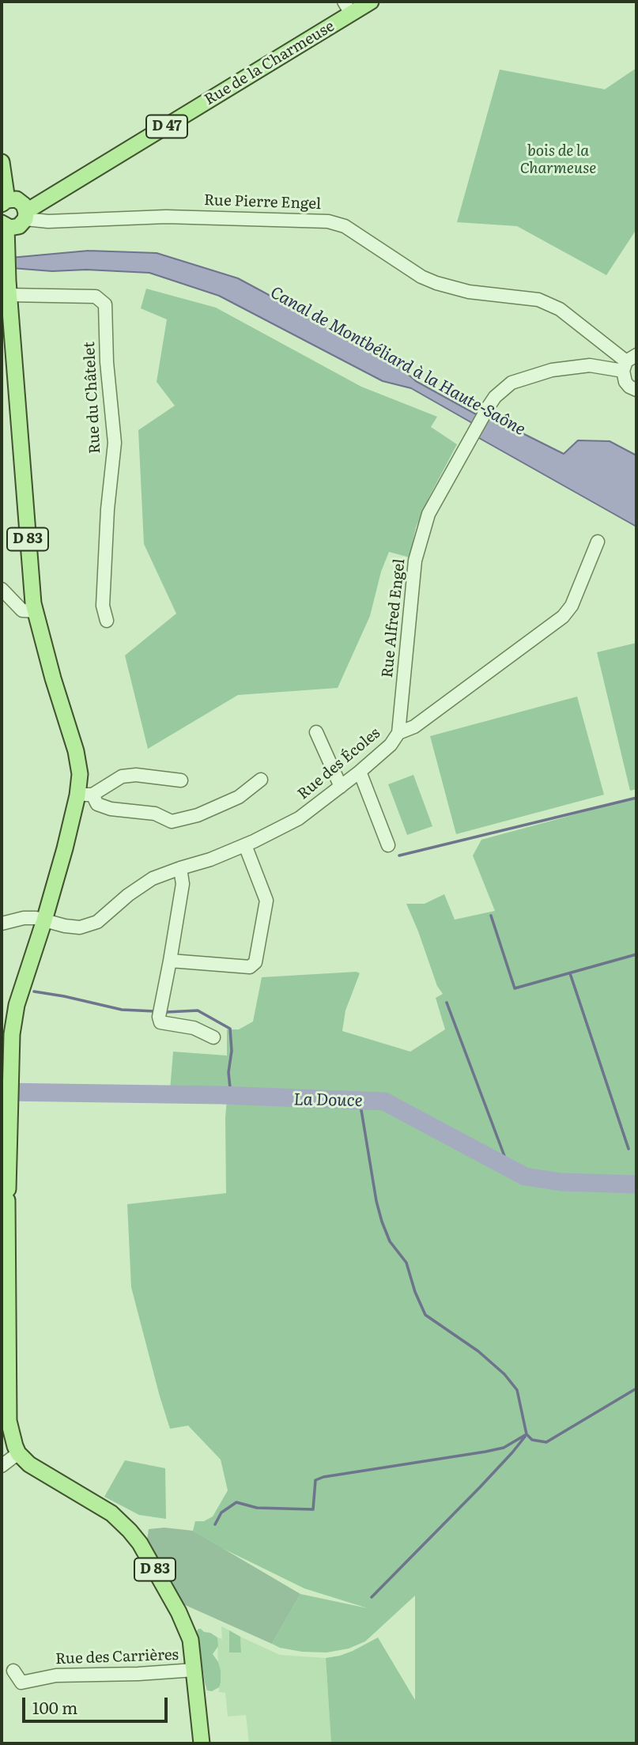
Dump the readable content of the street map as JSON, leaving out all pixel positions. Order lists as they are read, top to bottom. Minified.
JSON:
{"streets":{"main road":["Rue de la Charmeuse","D 47","D 83"],"street":["Rue Pierre Engel","Rue du Châtelet","Rue Alfred Engel","Rue des Écoles","Rue des Carrières"]},"crossings":[["Rue de la Charmeuse","Rue Pierre Engel"],["Rue de la Charmeuse","D 83"],["Rue Pierre Engel","Rue Alfred Engel"],["Rue du Châtelet","D 83"],["D 83","Rue des Écoles"],["D 83","Rue des Carrières"],["Rue Alfred Engel","Rue des Écoles"]],"water":["Canal de Montbéliard à la Haute-Saône","La Douce"],"parks":["bois de la Charmeuse"],"scale_bar":"100 m"}
